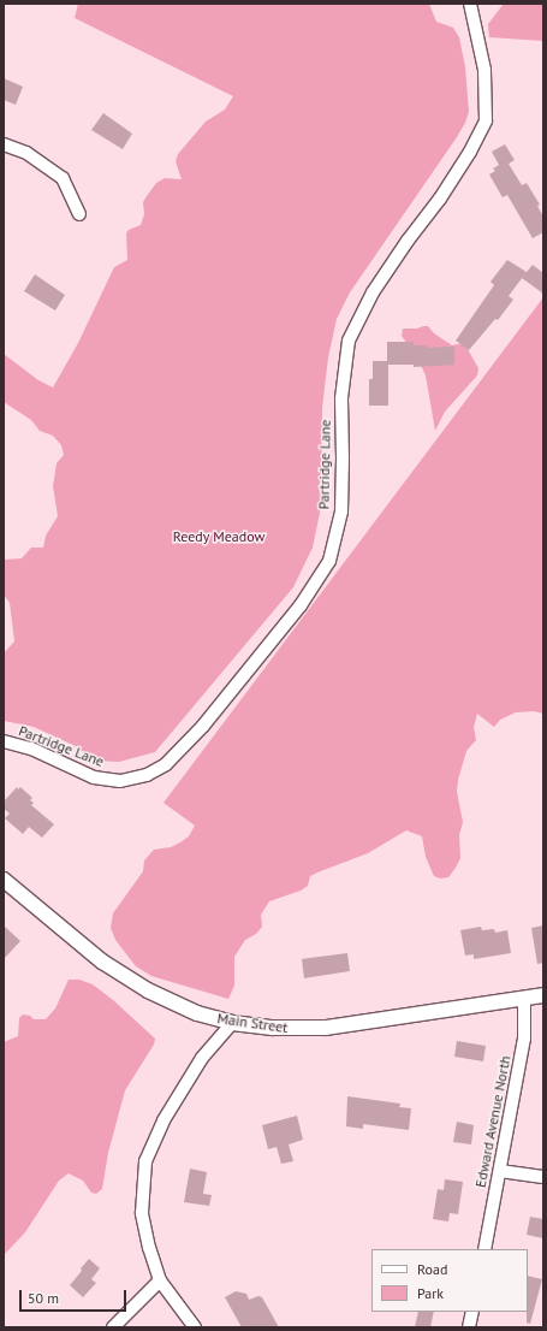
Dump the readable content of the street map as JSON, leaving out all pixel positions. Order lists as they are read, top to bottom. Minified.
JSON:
{"streets":{"street":["Partridge Lane","Main Street","Edward Avenue North"]},"crossings":[["Main Street","Edward Avenue North"]],"parks":["Reedy Meadow"],"legend":["Road","Park"],"scale_bar":"50 m"}
